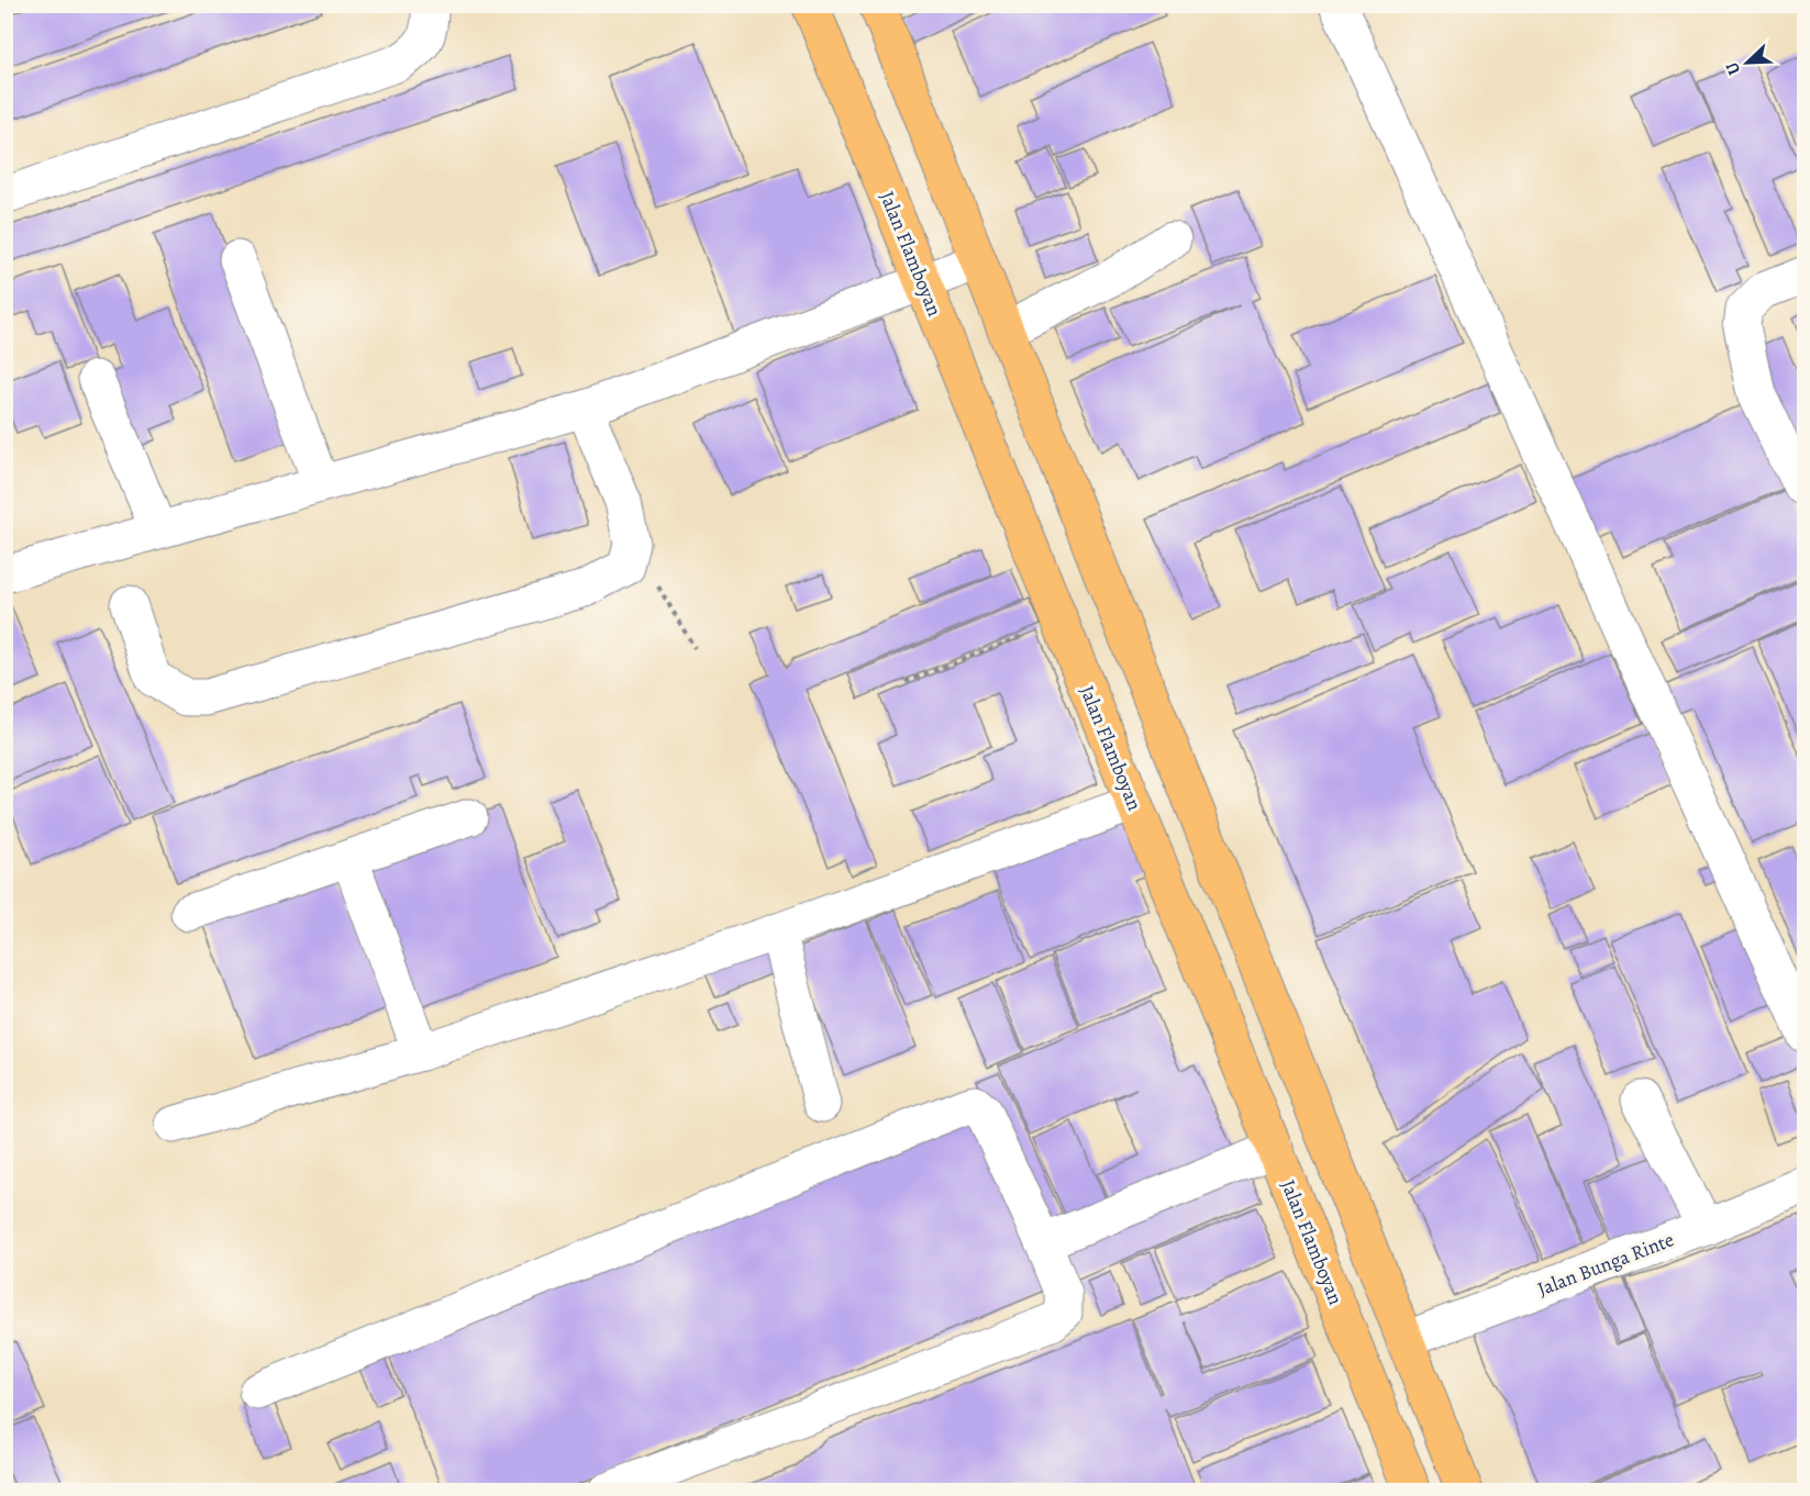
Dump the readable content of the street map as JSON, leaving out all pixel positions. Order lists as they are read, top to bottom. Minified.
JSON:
{"streets":{"main road":["Jalan Flamboyan"],"street":["Jalan Bunga Rinte"]},"north":"bottom left"}
